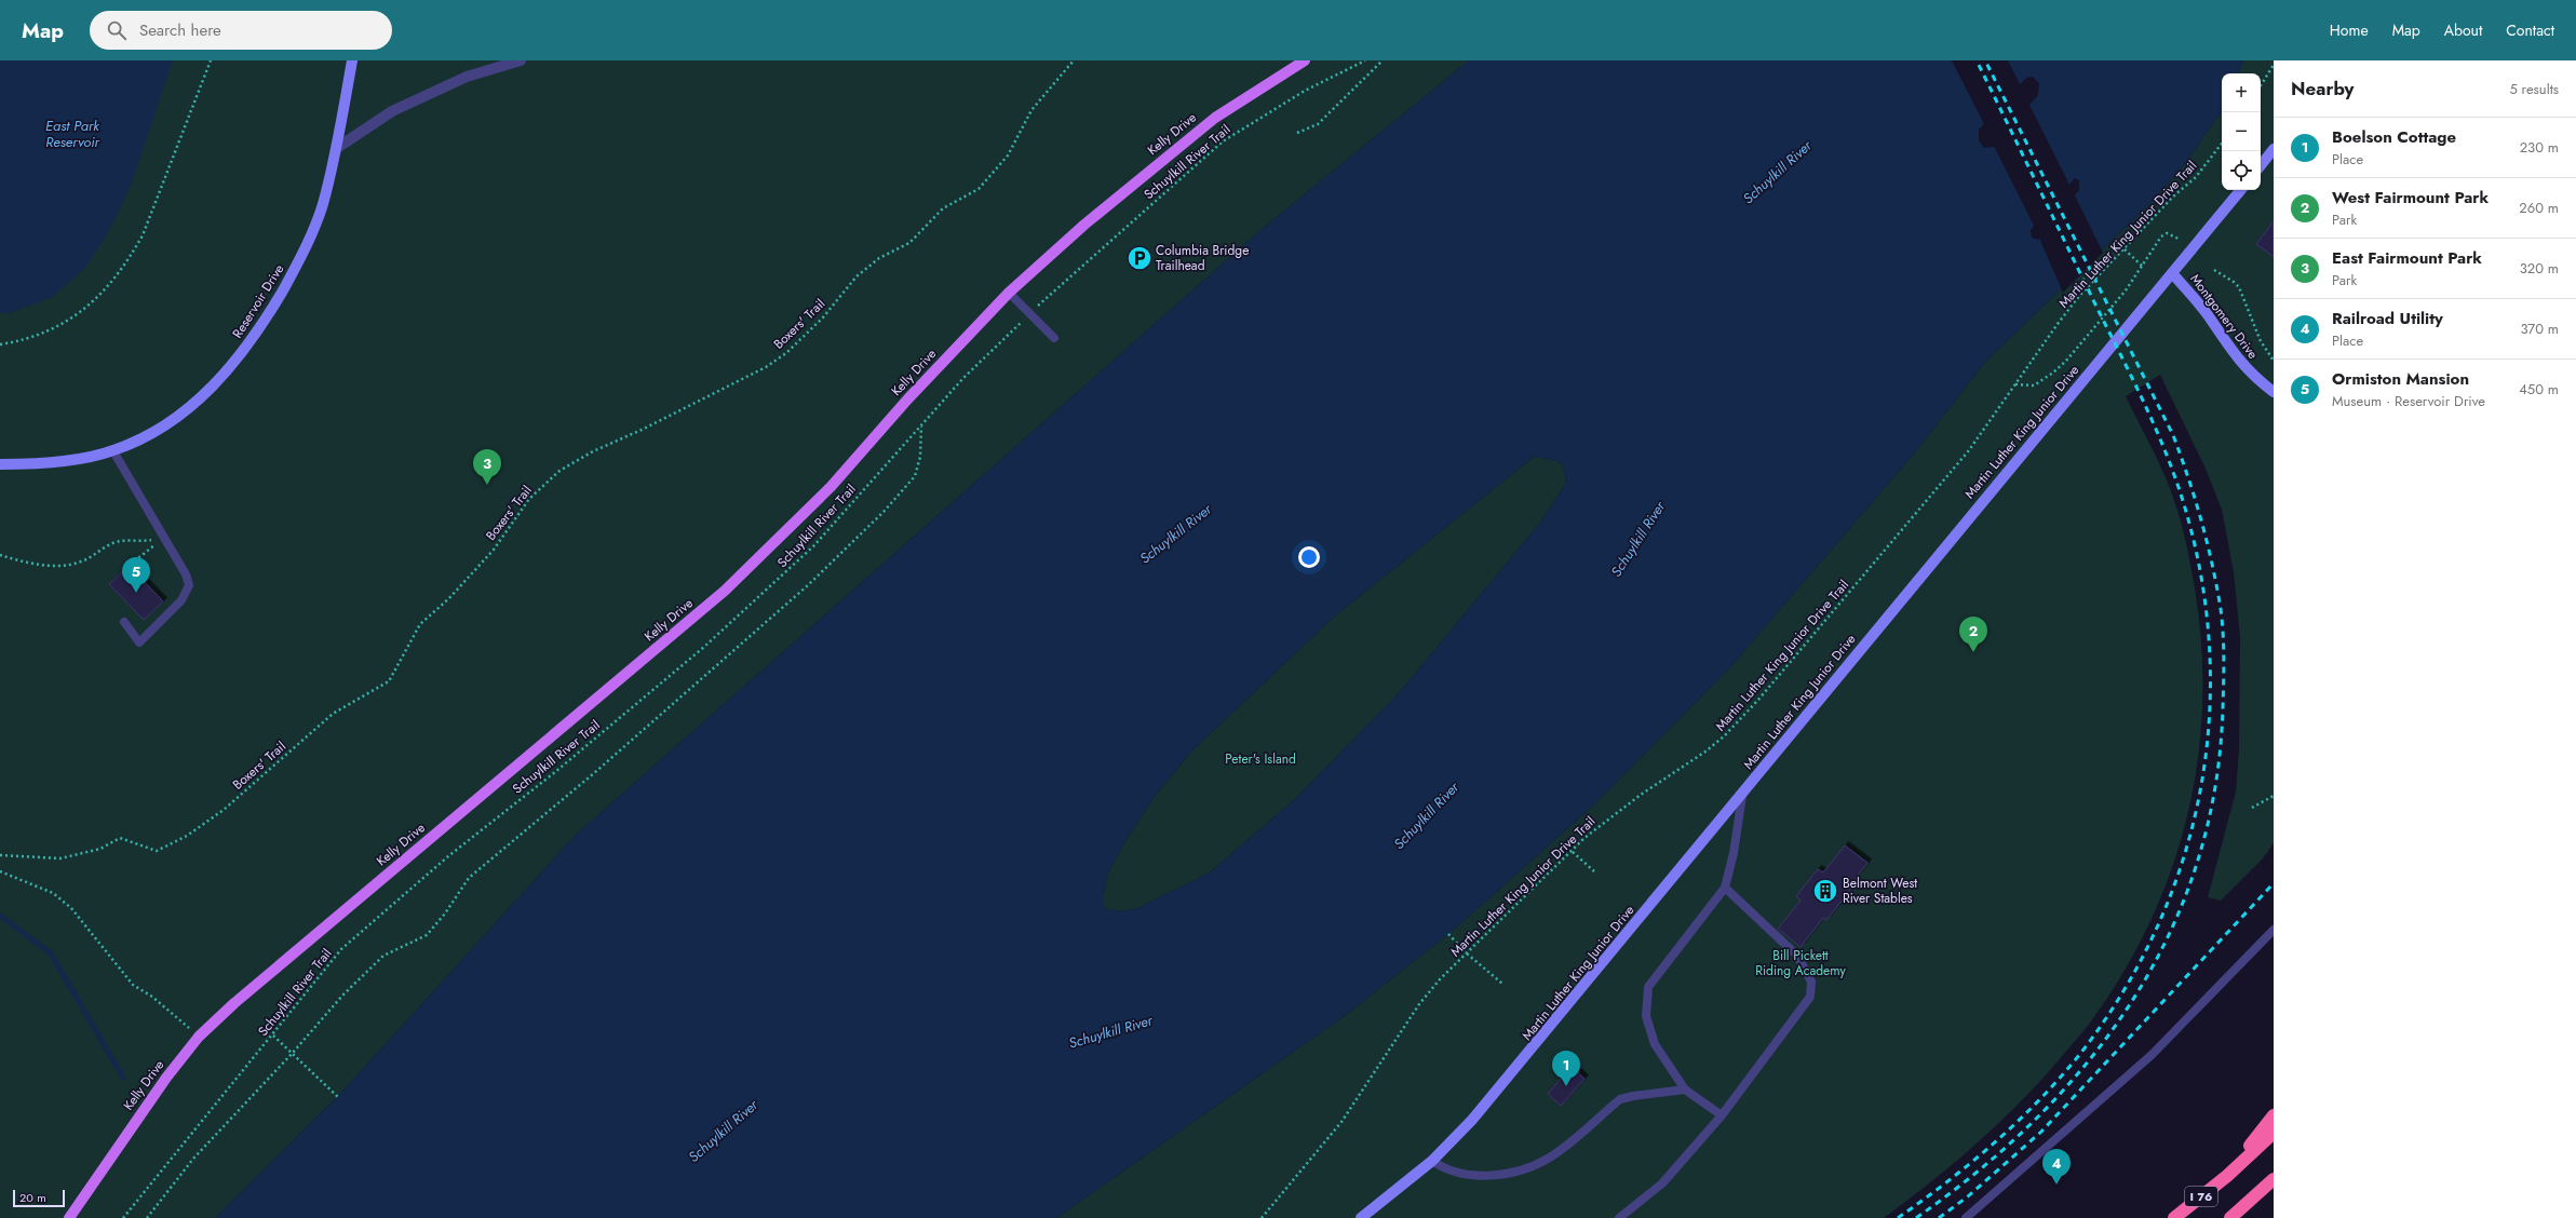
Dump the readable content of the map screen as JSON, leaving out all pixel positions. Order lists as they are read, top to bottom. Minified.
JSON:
{"streets":{"highway":["I 76"],"main road":["Kelly Drive","Reservoir Drive","Montgomery Drive","Martin Luther King Junior Drive"],"path":["Schuylkill River Trail","Martin Luther King Junior Drive Trail","Boxers' Trail"]},"crossings":[["Montgomery Drive","Martin Luther King Junior Drive"]],"water":["East Park Reservoir","Schuylkill River"],"parks":["Peter's Island","Bill Pickett Riding Academy"],"places":{"parking":["Columbia Bridge Trailhead"],"building":["Belmont West River Stables"]},"scale_bar":"20 m","page":{"header":"Map","search":"Search here","nav":["Home","Map","About","Contact"],"heading":["Nearby","5 results"],"map_buttons":["+","−"],"list":[{"mark":"1","name":"Boelson Cottage","note":"Place","value":"230 m"},{"mark":"2","name":"West Fairmount Park","note":"Park","value":"260 m"},{"mark":"3","name":"East Fairmount Park","note":"Park","value":"320 m"},{"mark":"4","name":"Railroad Utility","note":"Place","value":"370 m"},{"mark":"5","name":"Ormiston Mansion","note":"Museum · Reservoir Drive","value":"450 m"}],"pins":["3","5","2","1","4"],"scale":"20 m"}}
